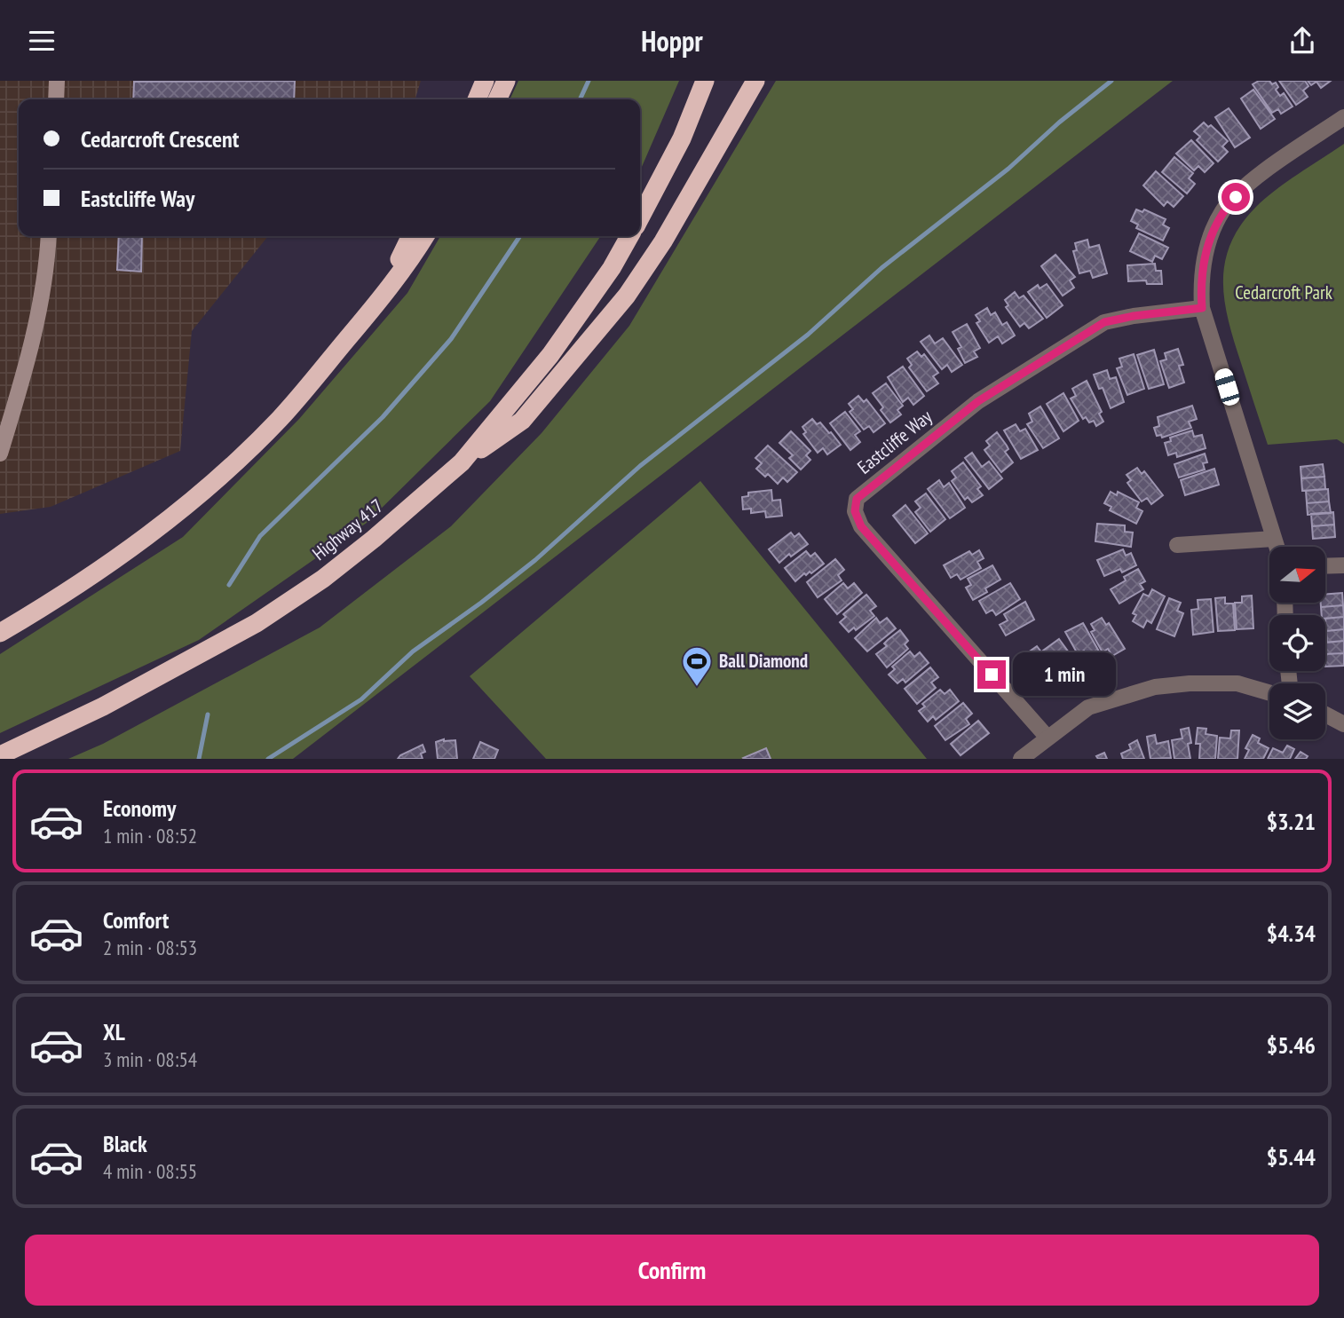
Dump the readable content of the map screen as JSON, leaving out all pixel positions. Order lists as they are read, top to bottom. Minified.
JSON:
{"streets":{"highway":["Highway 417"],"street":["Eastcliffe Way"]},"parks":["Cedarcroft Park"],"places":{"sports":["Ball Diamond"]},"north":"right","page":{"header":"Hoppr","banner":["Cedarcroft Crescent","Eastcliffe Way"],"bubble":"1 min","list":[{"name":"Economy","note":"1 min · 08:52","value":"$3.21"},{"name":"Comfort","note":"2 min · 08:53","value":"$4.34"},{"name":"XL","note":"3 min · 08:54","value":"$5.46"},{"name":"Black","note":"4 min · 08:55","value":"$5.44"}],"buttons":"Confirm"}}
